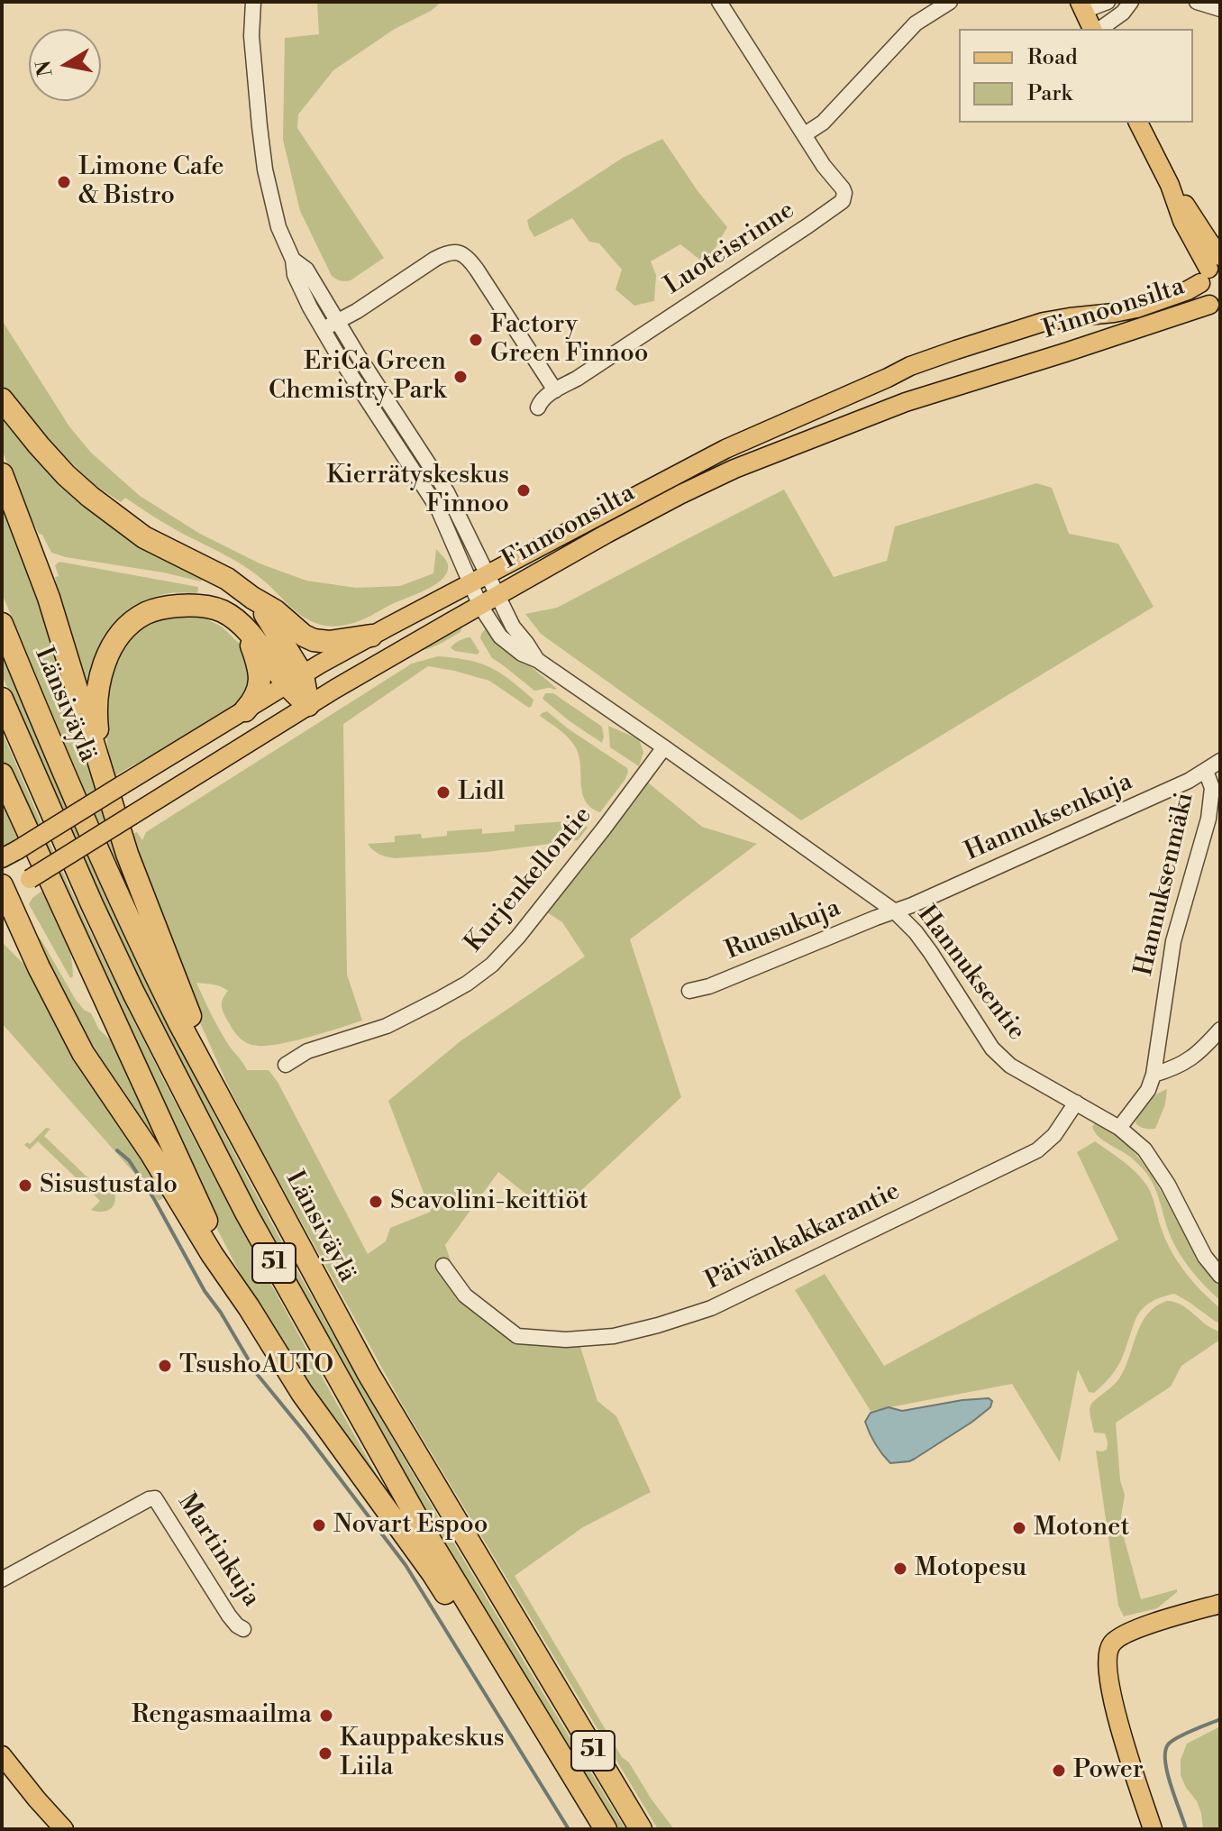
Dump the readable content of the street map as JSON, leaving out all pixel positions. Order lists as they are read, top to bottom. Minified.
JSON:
{"streets":{"highway":["Länsiväylä","51"],"main road":["Finnoonsilta"],"street":["Luoteisrinne","Hannuksenkuja","Kurjenkellontie","Hannuksenmäki","Ruusukuja","Hannuksentie","Päivänkakkarantie","Martinkuja"]},"crossings":[["Finnoonsilta","Hannuksentie"],["Hannuksenkuja","Hannuksenmäki"],["Hannuksenkuja","Ruusukuja"],["Hannuksenkuja","Hannuksentie"],["Kurjenkellontie","Hannuksentie"],["Hannuksenmäki","Hannuksentie"],["Ruusukuja","Hannuksentie"],["Hannuksentie","Päivänkakkarantie"]],"places":["Limone Cafe & Bistro","Factory Green Finnoo","EriCa Green Chemistry Park","Kierrätyskeskus Finnoo","Lidl","Sisustustalo","Scavolini-keittiöt","TsushoAUTO","Novart Espoo","Motonet","Motopesu","Rengasmaailma","Kauppakeskus Liila","Power"],"legend":["Road","Park"],"north":"left"}
